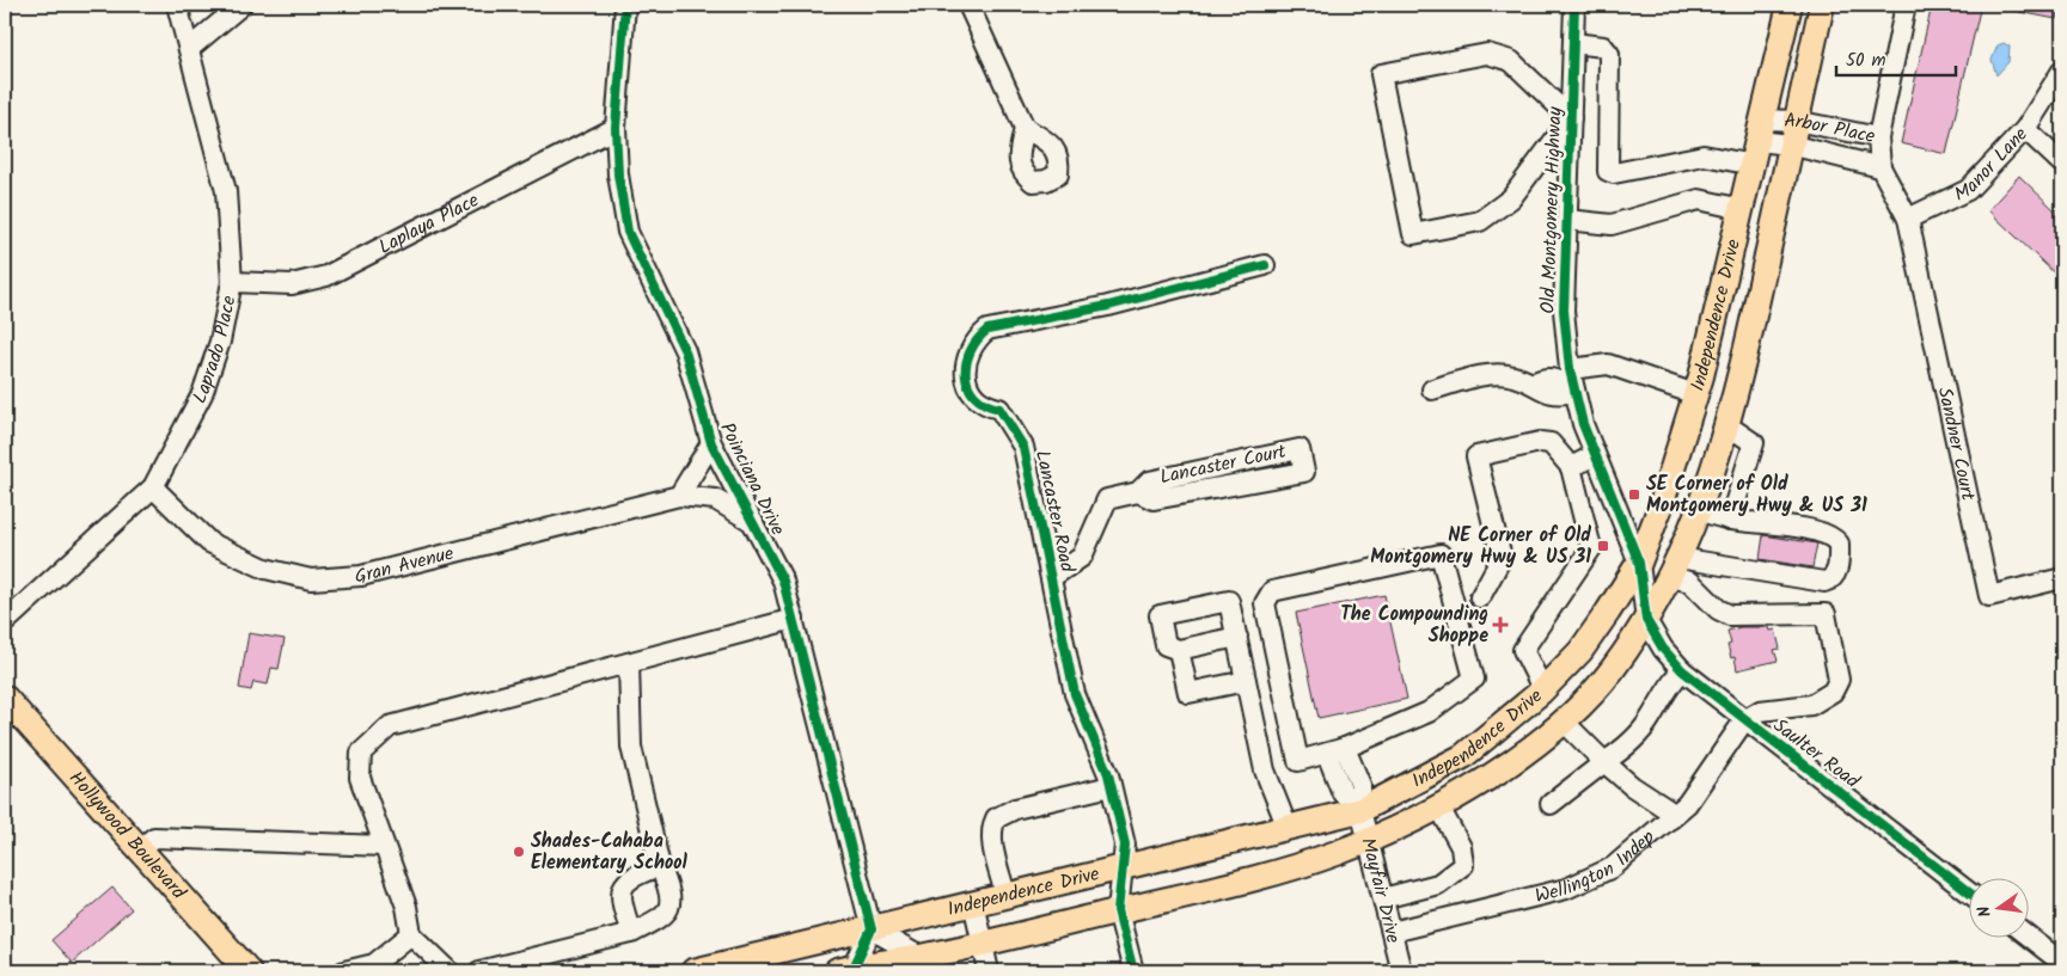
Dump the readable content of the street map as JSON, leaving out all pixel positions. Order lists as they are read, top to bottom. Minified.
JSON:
{"streets":{"main road":["Independence Drive","Hollywood Boulevard"],"street":["Arbor Place","Manor Lane","Old Montgomery Highway","Laplaya Place","Laprado Place","Sandner Court","Lancaster Court","Poinciana Drive","Lancaster Road","Gran Avenue","Saulter Road","Wellington Indep","Mayfair Drive"]},"crossings":[["Arbor Place","Manor Lane"],["Arbor Place","Independence Drive"],["Arbor Place","Sandner Court"],["Manor Lane","Sandner Court"],["Old Montgomery Highway","Independence Drive"],["Old Montgomery Highway","Saulter Road"],["Laplaya Place","Laprado Place"],["Laplaya Place","Poinciana Drive"],["Independence Drive","Poinciana Drive"],["Independence Drive","Lancaster Road"],["Independence Drive","Saulter Road"],["Independence Drive","Mayfair Drive"],["Laprado Place","Gran Avenue"],["Lancaster Court","Lancaster Road"],["Poinciana Drive","Gran Avenue"],["Saulter Road","Wellington Indep"],["Wellington Indep","Mayfair Drive"]],"places":{"transit":["SE Corner of Old Montgomery Hwy & US 31","NE Corner of Old Montgomery Hwy & US 31"],"health":["The Compounding Shoppe"],"other":["Shades-Cahaba Elementary School"]},"scale_bar":"50 m","north":"left"}
